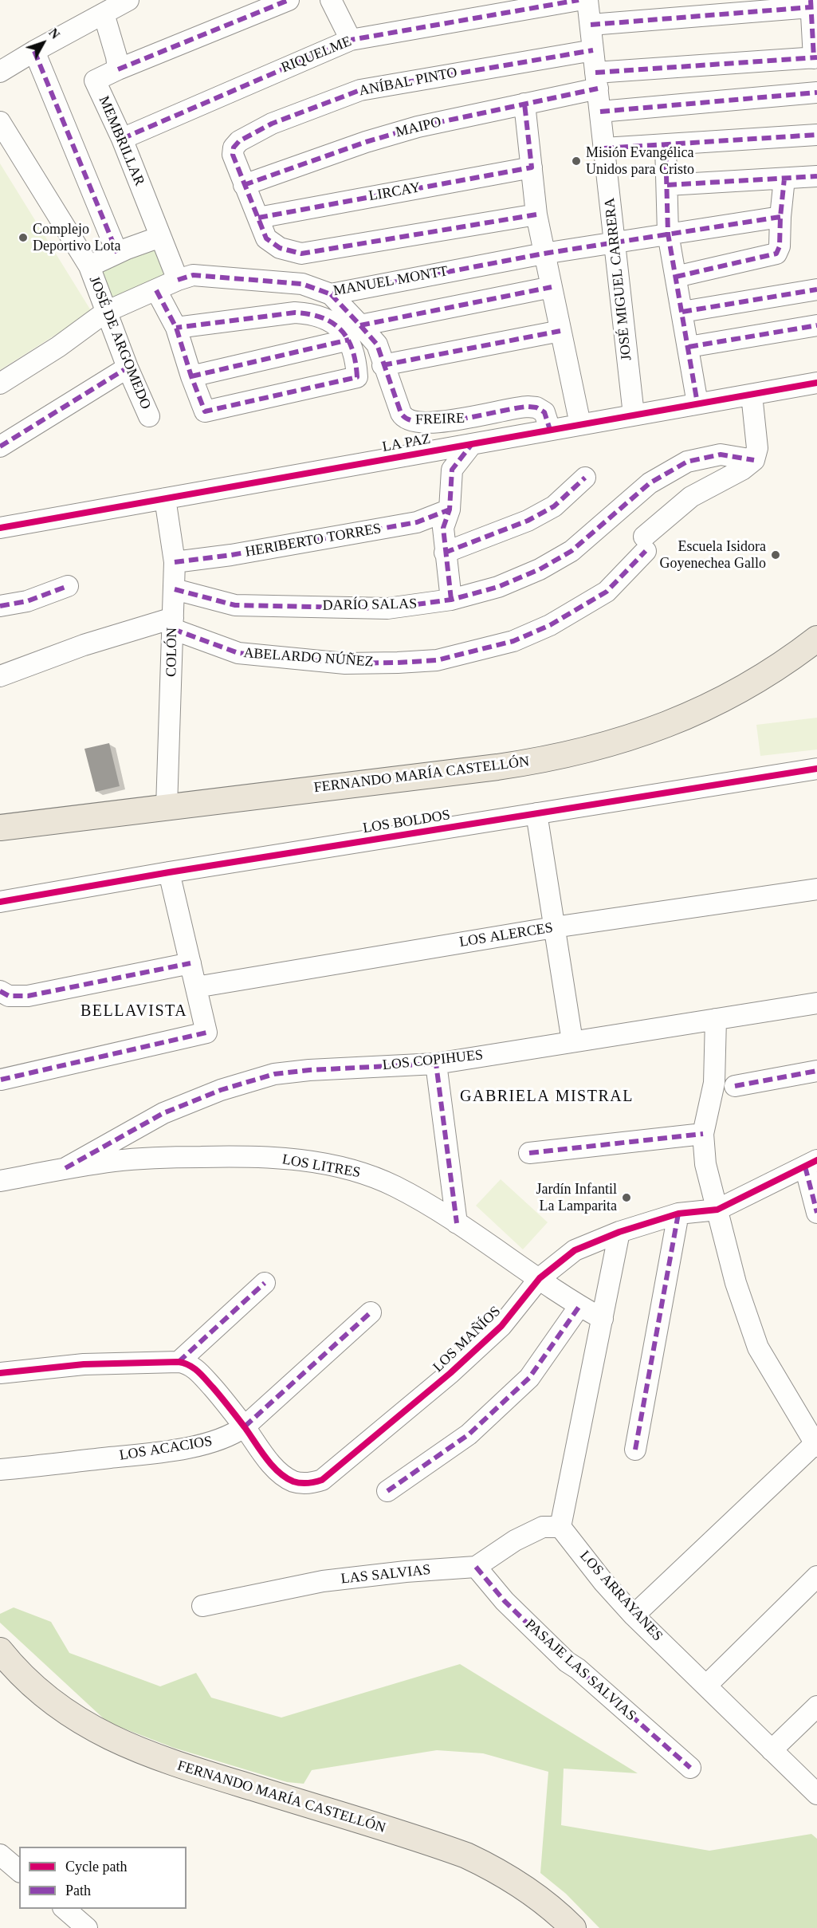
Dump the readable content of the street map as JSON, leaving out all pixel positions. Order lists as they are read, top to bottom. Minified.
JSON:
{"streets":{"main road":["FERNANDO MARÍA CASTELLÓN"],"street":["RIQUELME","ANÍBAL PINTO","MAIPO","MEMBRILLAR","LIRCAY","JOSÉ MIGUEL CARRERA","MANUEL MONTT","JOSÉ DE ARGOMEDO","FREIRE","LA PAZ","HERIBERTO TORRES","DARÍO SALAS","COLÓN","ABELARDO NÚÑEZ","LOS BOLDOS","LOS ALERCES","LOS COPIHUES","LOS LITRES","LOS MAÑÍOS","LOS ACACIOS","LAS SALVIAS","LOS ARRAYANES","PASAJE LAS SALVIAS"]},"crossings":[["RIQUELME","MEMBRILLAR"],["ANÍBAL PINTO","MAIPO"],["ANÍBAL PINTO","JOSÉ MIGUEL CARRERA"],["MAIPO","JOSÉ MIGUEL CARRERA"],["MEMBRILLAR","MANUEL MONTT"],["JOSÉ MIGUEL CARRERA","MANUEL MONTT"],["JOSÉ MIGUEL CARRERA","LA PAZ"],["MANUEL MONTT","JOSÉ DE ARGOMEDO"],["MANUEL MONTT","FREIRE"],["FREIRE","LA PAZ"],["LA PAZ","COLÓN"],["HERIBERTO TORRES","COLÓN"],["DARÍO SALAS","COLÓN"],["DARÍO SALAS","ABELARDO NÚÑEZ"],["COLÓN","ABELARDO NÚÑEZ"],["COLÓN","FERNANDO MARÍA CASTELLÓN"],["LOS COPIHUES","LOS LITRES"],["LOS LITRES","LOS MAÑÍOS"],["LOS MAÑÍOS","LOS ACACIOS"],["LAS SALVIAS","PASAJE LAS SALVIAS"]],"districts":["BELLAVISTA","GABRIELA MISTRAL"],"places":["Misión Evangélica Unidos para Cristo","Complejo Deportivo Lota","Escuela Isidora Goyenechea Gallo","Jardín Infantil La Lamparita"],"legend":["Cycle path","Path"],"north":"top right"}
